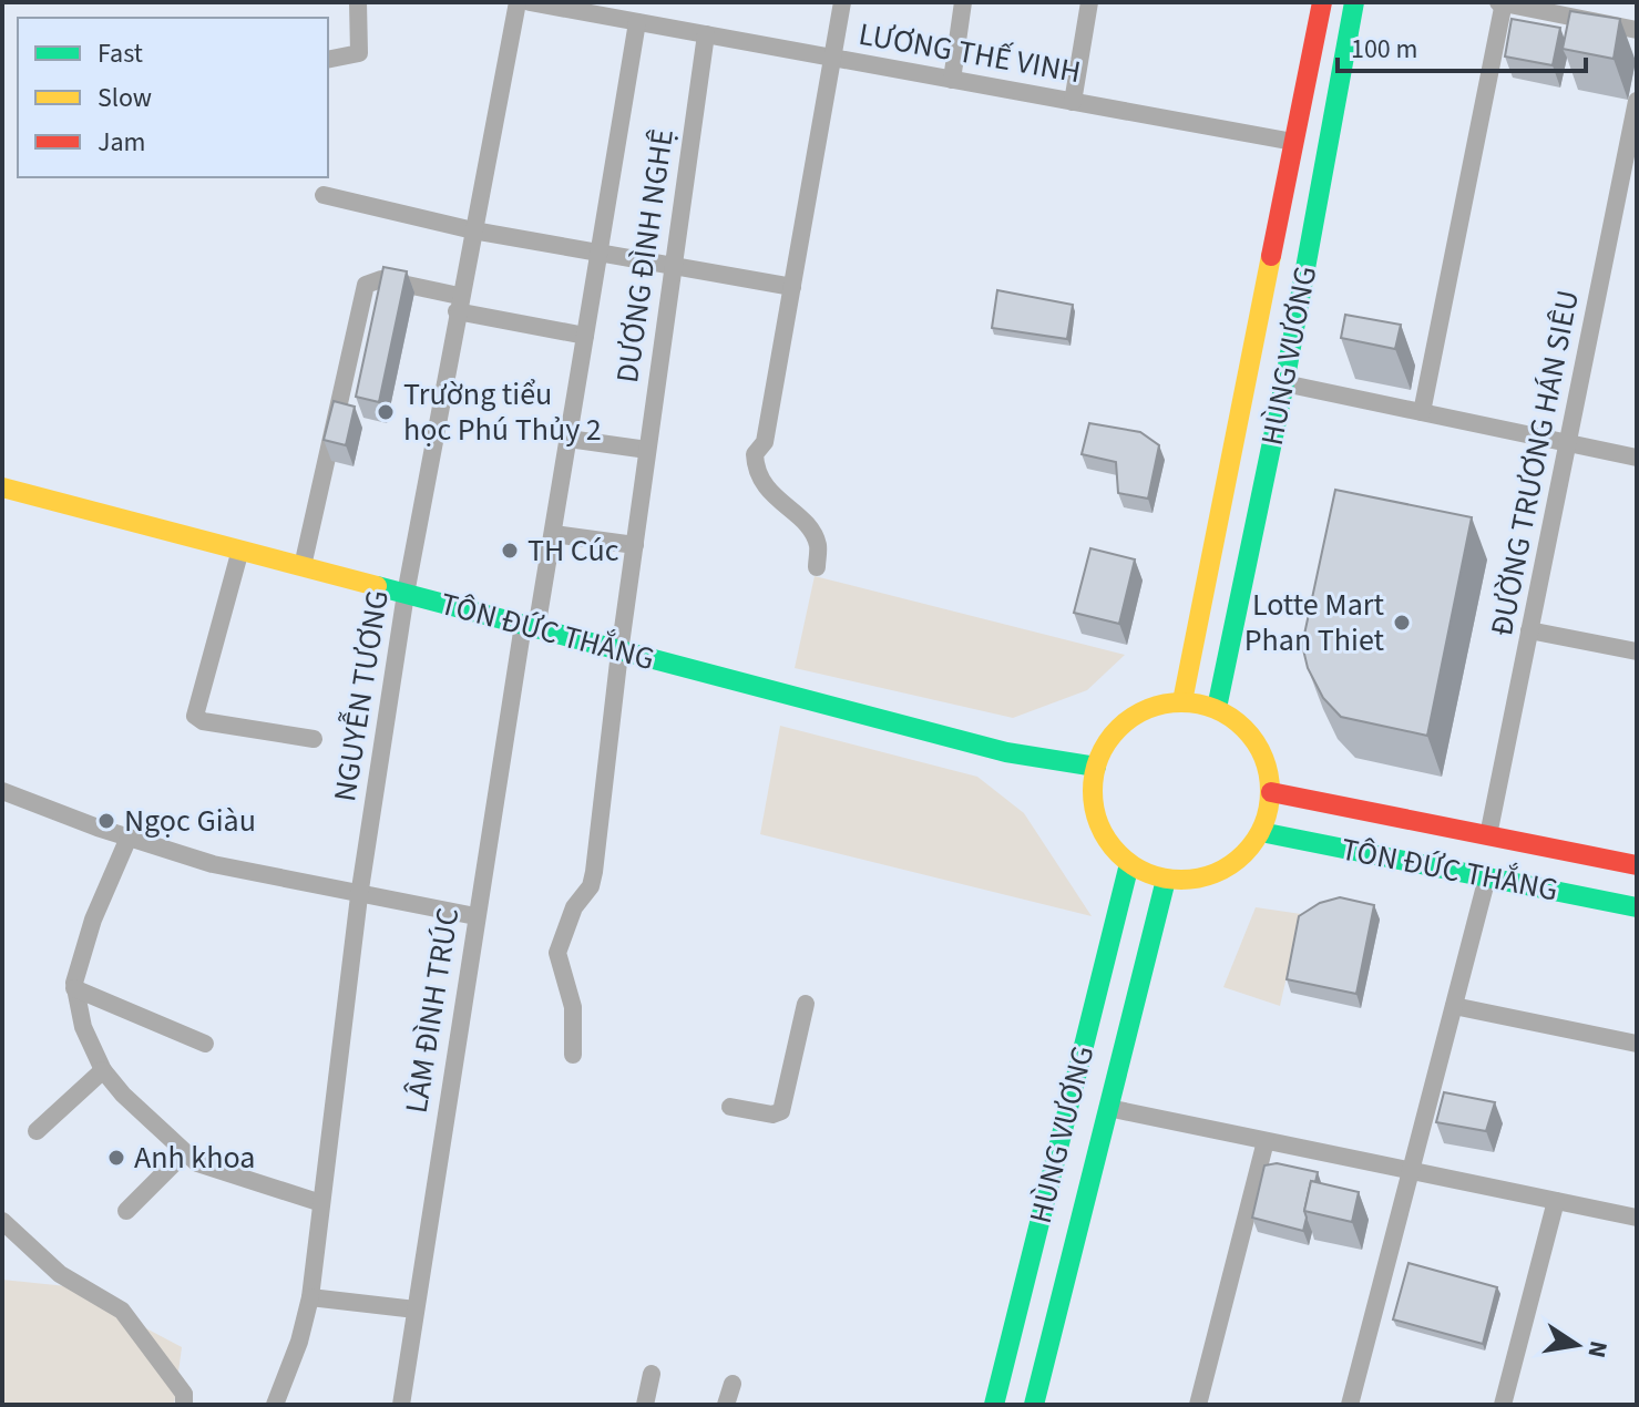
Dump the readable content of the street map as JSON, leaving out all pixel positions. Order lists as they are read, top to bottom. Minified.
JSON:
{"streets":{"main road":["HÙNG VƯƠNG","TÔN ĐỨC THẮNG"],"street":["LƯƠNG THẾ VINH","DƯƠNG ĐÌNH NGHỆ","ĐƯỜNG TRƯƠNG HÁN SIÊU","NGUYỄN TƯƠNG","LÂM ĐÌNH TRÚC"]},"crossings":[["LƯƠNG THẾ VINH","DƯƠNG ĐÌNH NGHỆ"],["LƯƠNG THẾ VINH","HÙNG VƯƠNG"],["LƯƠNG THẾ VINH","LÂM ĐÌNH TRÚC"],["DƯƠNG ĐÌNH NGHỆ","TÔN ĐỨC THẮNG"],["HÙNG VƯƠNG","TÔN ĐỨC THẮNG"],["ĐƯỜNG TRƯƠNG HÁN SIÊU","TÔN ĐỨC THẮNG"],["TÔN ĐỨC THẮNG","NGUYỄN TƯƠNG"],["TÔN ĐỨC THẮNG","LÂM ĐÌNH TRÚC"]],"places":["Trường tiểu học Phú Thủy 2","TH Cúc","Lotte Mart Phan Thiet","Ngọc Giàu","Anh khoa"],"legend":["Fast","Slow","Jam"],"scale_bar":"100 m","north":"right"}
